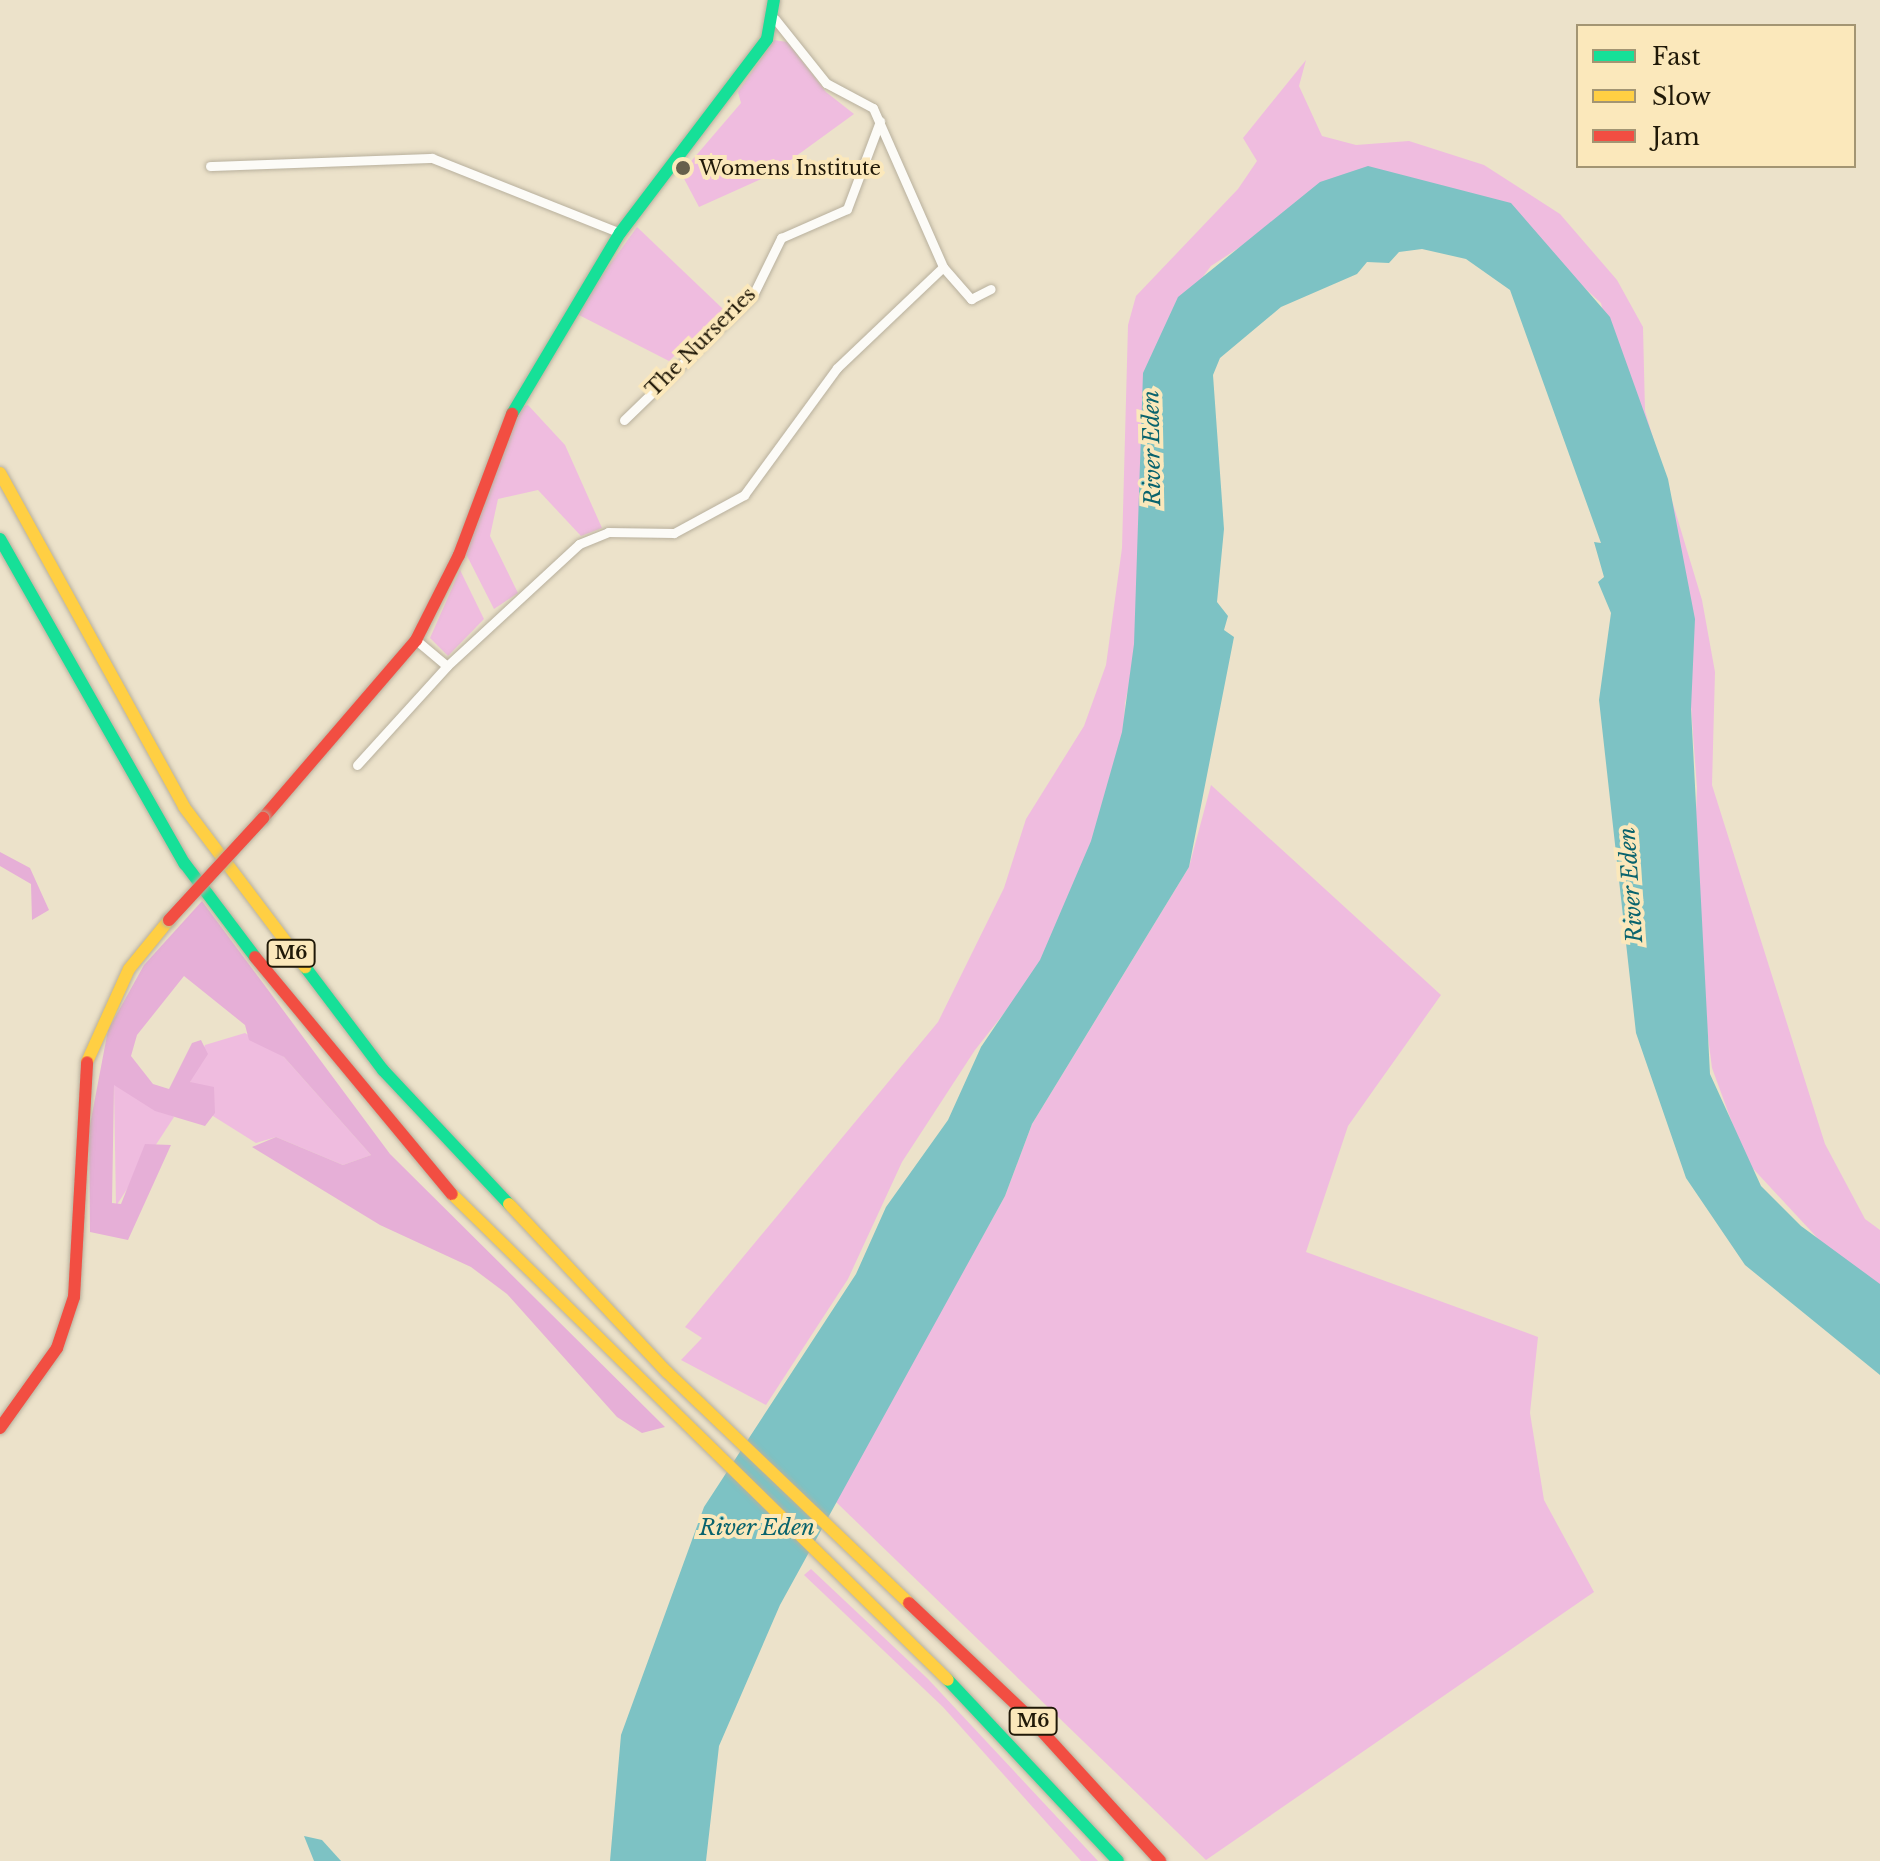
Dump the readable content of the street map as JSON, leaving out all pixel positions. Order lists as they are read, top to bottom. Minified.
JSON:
{"streets":{"main road":["M6"],"street":["The Nurseries"]},"water":["River Eden"],"places":["Womens Institute"],"legend":["Fast","Slow","Jam"]}
